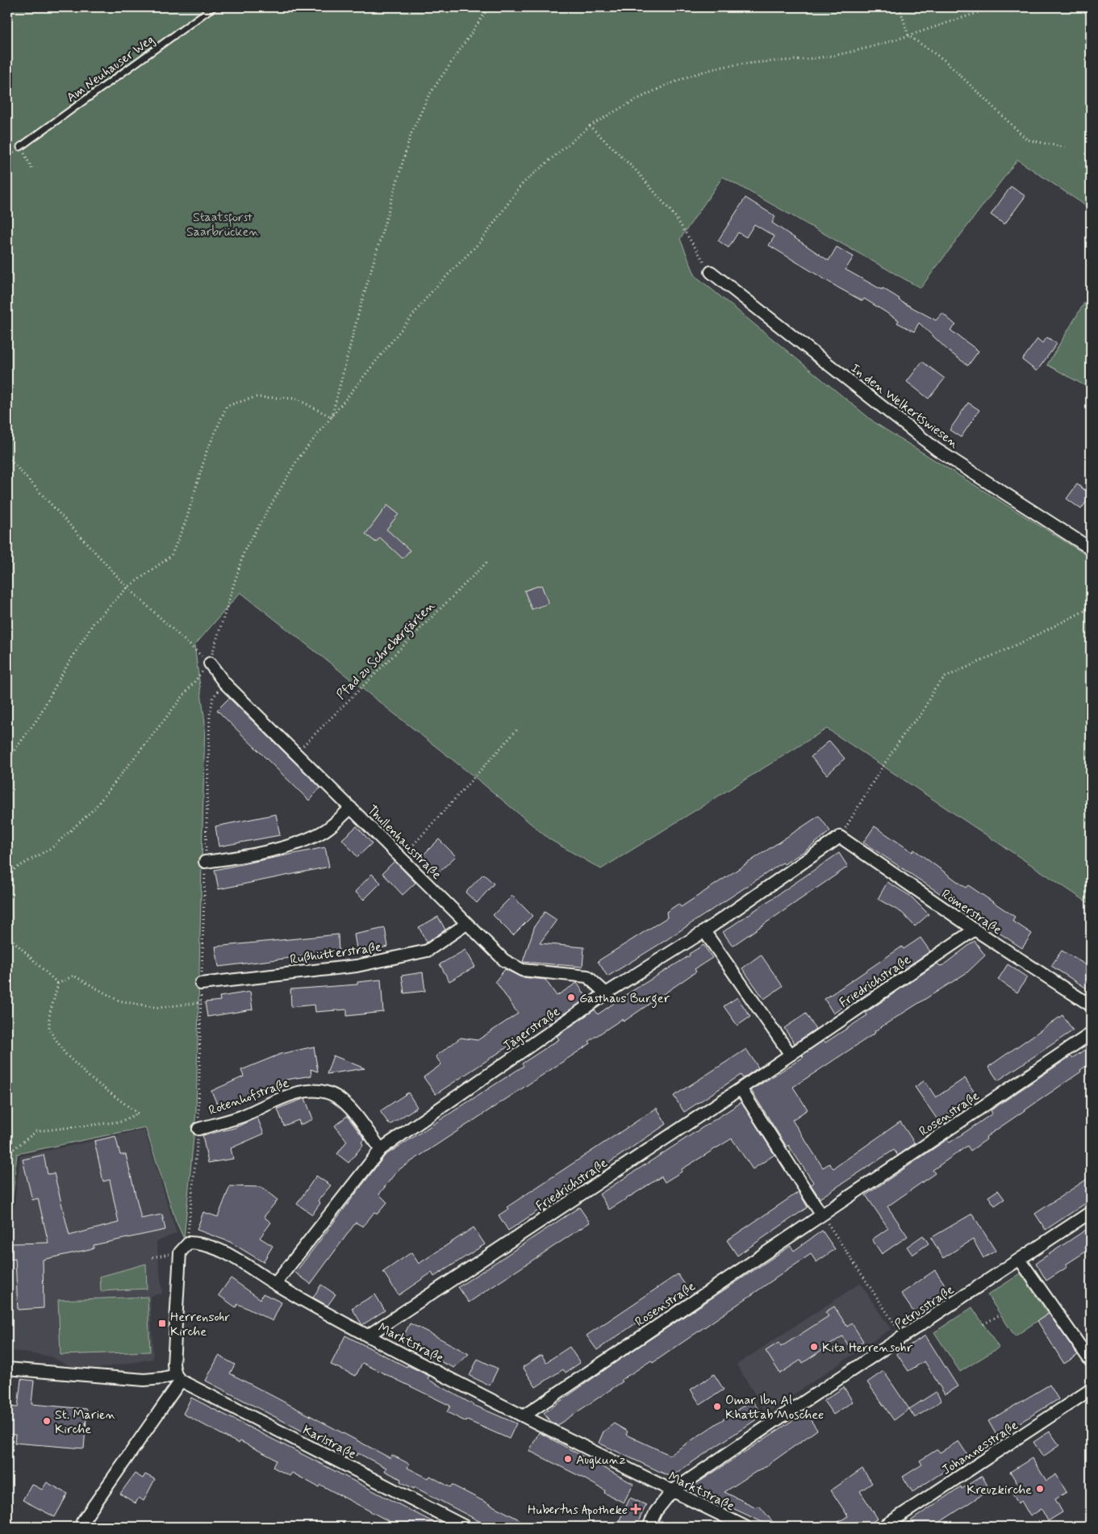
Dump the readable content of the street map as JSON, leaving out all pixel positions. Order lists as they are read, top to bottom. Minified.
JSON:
{"streets":{"street":["In den Welkertswiesen","Thullenhausstraße","Römerstraße","Rußhütterstraße","Friedrichstraße","Jägerstraße","Rotenhofstraße","Rosenstraße","Petrusstraße","Marktstraße","Karlstraße","Johannesstraße"],"lane":["Am Neuhauser Weg"],"path":["Pfad zu Schrebergärten"]},"crossings":[["Pfad zu Schrebergärten","Thullenhausstraße"],["Thullenhausstraße","Rußhütterstraße"],["Thullenhausstraße","Jägerstraße"],["Römerstraße","Friedrichstraße"],["Römerstraße","Jägerstraße"],["Friedrichstraße","Marktstraße"],["Jägerstraße","Rotenhofstraße"],["Jägerstraße","Marktstraße"],["Rosenstraße","Marktstraße"],["Petrusstraße","Marktstraße"],["Marktstraße","Karlstraße"]],"parks":["Staatsforst Saarbrücken"],"places":{"other":["Gasthaus Burger","Kita Herrensohr","Omar Ibn Al Khattab Moschee","St. Marien Kirche","Augkunz","Kreuzkirche"],"transit":["Herrensohr Kirche"],"health":["Hubertus Apotheke"]}}
